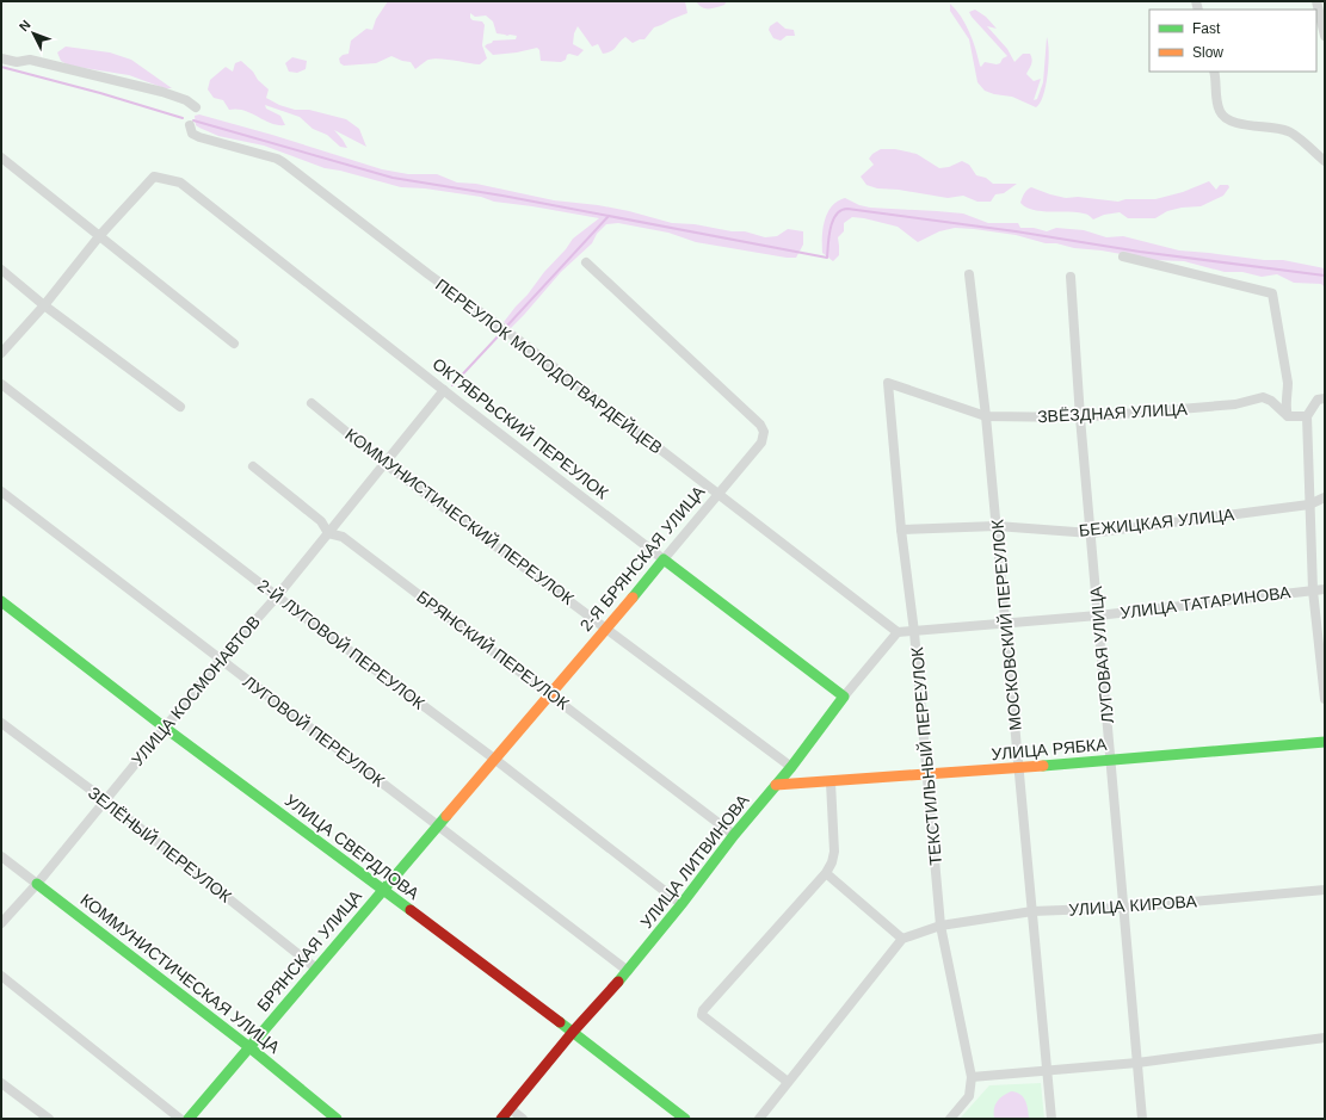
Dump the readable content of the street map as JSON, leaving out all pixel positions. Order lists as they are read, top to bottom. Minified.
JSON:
{"streets":{"street":["ПЕРЕУЛОК МОЛОДОГВАРДЕЙЦЕВ","ЗВЁЗДНАЯ УЛИЦА","ОКТЯБРЬСКИЙ ПЕРЕУЛОК","КОММУНИСТИЧЕСКИЙ ПЕРЕУЛОК","БЕЖИЦКАЯ УЛИЦА","2-Я БРЯНСКАЯ УЛИЦА","УЛИЦА ТАТАРИНОВА","МОСКОВСКИЙ ПЕРЕУЛОК","2-Й ЛУГОВОЙ ПЕРЕУЛОК","БРЯНСКИЙ ПЕРЕУЛОК","ЛУГОВАЯ УЛИЦА","УЛИЦА КОСМОНАВТОВ","ЛУГОВОЙ ПЕРЕУЛОК","УЛИЦА РЯБКА","ТЕКСТИЛЬНЫЙ ПЕРЕУЛОК","ЗЕЛЁНЫЙ ПЕРЕУЛОК","УЛИЦА СВЕРДЛОВА","УЛИЦА ЛИТВИНОВА","УЛИЦА КИРОВА","БРЯНСКАЯ УЛИЦА","КОММУНИСТИЧЕСКАЯ УЛИЦА"]},"crossings":[["ПЕРЕУЛОК МОЛОДОГВАРДЕЙЦЕВ","2-Я БРЯНСКАЯ УЛИЦА"],["ПЕРЕУЛОК МОЛОДОГВАРДЕЙЦЕВ","УЛИЦА ЛИТВИНОВА"],["ЗВЁЗДНАЯ УЛИЦА","МОСКОВСКИЙ ПЕРЕУЛОК"],["ЗВЁЗДНАЯ УЛИЦА","ЛУГОВАЯ УЛИЦА"],["ЗВЁЗДНАЯ УЛИЦА","ТЕКСТИЛЬНЫЙ ПЕРЕУЛОК"],["ОКТЯБРЬСКИЙ ПЕРЕУЛОК","2-Я БРЯНСКАЯ УЛИЦА"],["ОКТЯБРЬСКИЙ ПЕРЕУЛОК","УЛИЦА КОСМОНАВТОВ"],["ОКТЯБРЬСКИЙ ПЕРЕУЛОК","УЛИЦА ЛИТВИНОВА"],["КОММУНИСТИЧЕСКИЙ ПЕРЕУЛОК","2-Я БРЯНСКАЯ УЛИЦА"],["КОММУНИСТИЧЕСКИЙ ПЕРЕУЛОК","УЛИЦА КОСМОНАВТОВ"],["КОММУНИСТИЧЕСКИЙ ПЕРЕУЛОК","УЛИЦА ЛИТВИНОВА"],["БЕЖИЦКАЯ УЛИЦА","МОСКОВСКИЙ ПЕРЕУЛОК"],["БЕЖИЦКАЯ УЛИЦА","ЛУГОВАЯ УЛИЦА"],["БЕЖИЦКАЯ УЛИЦА","ТЕКСТИЛЬНЫЙ ПЕРЕУЛОК"],["2-Я БРЯНСКАЯ УЛИЦА","2-Й ЛУГОВОЙ ПЕРЕУЛОК"],["2-Я БРЯНСКАЯ УЛИЦА","БРЯНСКИЙ ПЕРЕУЛОК"],["2-Я БРЯНСКАЯ УЛИЦА","ЛУГОВОЙ ПЕРЕУЛОК"],["2-Я БРЯНСКАЯ УЛИЦА","УЛИЦА СВЕРДЛОВА"],["2-Я БРЯНСКАЯ УЛИЦА","БРЯНСКАЯ УЛИЦА"],["УЛИЦА ТАТАРИНОВА","МОСКОВСКИЙ ПЕРЕУЛОК"],["УЛИЦА ТАТАРИНОВА","ЛУГОВАЯ УЛИЦА"],["УЛИЦА ТАТАРИНОВА","ТЕКСТИЛЬНЫЙ ПЕРЕУЛОК"],["МОСКОВСКИЙ ПЕРЕУЛОК","УЛИЦА РЯБКА"],["МОСКОВСКИЙ ПЕРЕУЛОК","УЛИЦА КИРОВА"],["2-Й ЛУГОВОЙ ПЕРЕУЛОК","УЛИЦА КОСМОНАВТОВ"],["2-Й ЛУГОВОЙ ПЕРЕУЛОК","УЛИЦА ЛИТВИНОВА"],["БРЯНСКИЙ ПЕРЕУЛОК","УЛИЦА КОСМОНАВТОВ"],["БРЯНСКИЙ ПЕРЕУЛОК","УЛИЦА ЛИТВИНОВА"],["ЛУГОВАЯ УЛИЦА","УЛИЦА РЯБКА"],["ЛУГОВАЯ УЛИЦА","УЛИЦА КИРОВА"],["УЛИЦА КОСМОНАВТОВ","ЛУГОВОЙ ПЕРЕУЛОК"],["УЛИЦА КОСМОНАВТОВ","ЗЕЛЁНЫЙ ПЕРЕУЛОК"],["УЛИЦА КОСМОНАВТОВ","УЛИЦА СВЕРДЛОВА"],["УЛИЦА КОСМОНАВТОВ","КОММУНИСТИЧЕСКАЯ УЛИЦА"],["ЛУГОВОЙ ПЕРЕУЛОК","УЛИЦА ЛИТВИНОВА"],["УЛИЦА РЯБКА","ТЕКСТИЛЬНЫЙ ПЕРЕУЛОК"],["УЛИЦА РЯБКА","УЛИЦА ЛИТВИНОВА"],["ТЕКСТИЛЬНЫЙ ПЕРЕУЛОК","УЛИЦА КИРОВА"],["ЗЕЛЁНЫЙ ПЕРЕУЛОК","БРЯНСКАЯ УЛИЦА"],["УЛИЦА СВЕРДЛОВА","УЛИЦА ЛИТВИНОВА"],["УЛИЦА СВЕРДЛОВА","БРЯНСКАЯ УЛИЦА"],["БРЯНСКАЯ УЛИЦА","КОММУНИСТИЧЕСКАЯ УЛИЦА"]],"legend":["Fast","Slow"],"north":"top left"}
